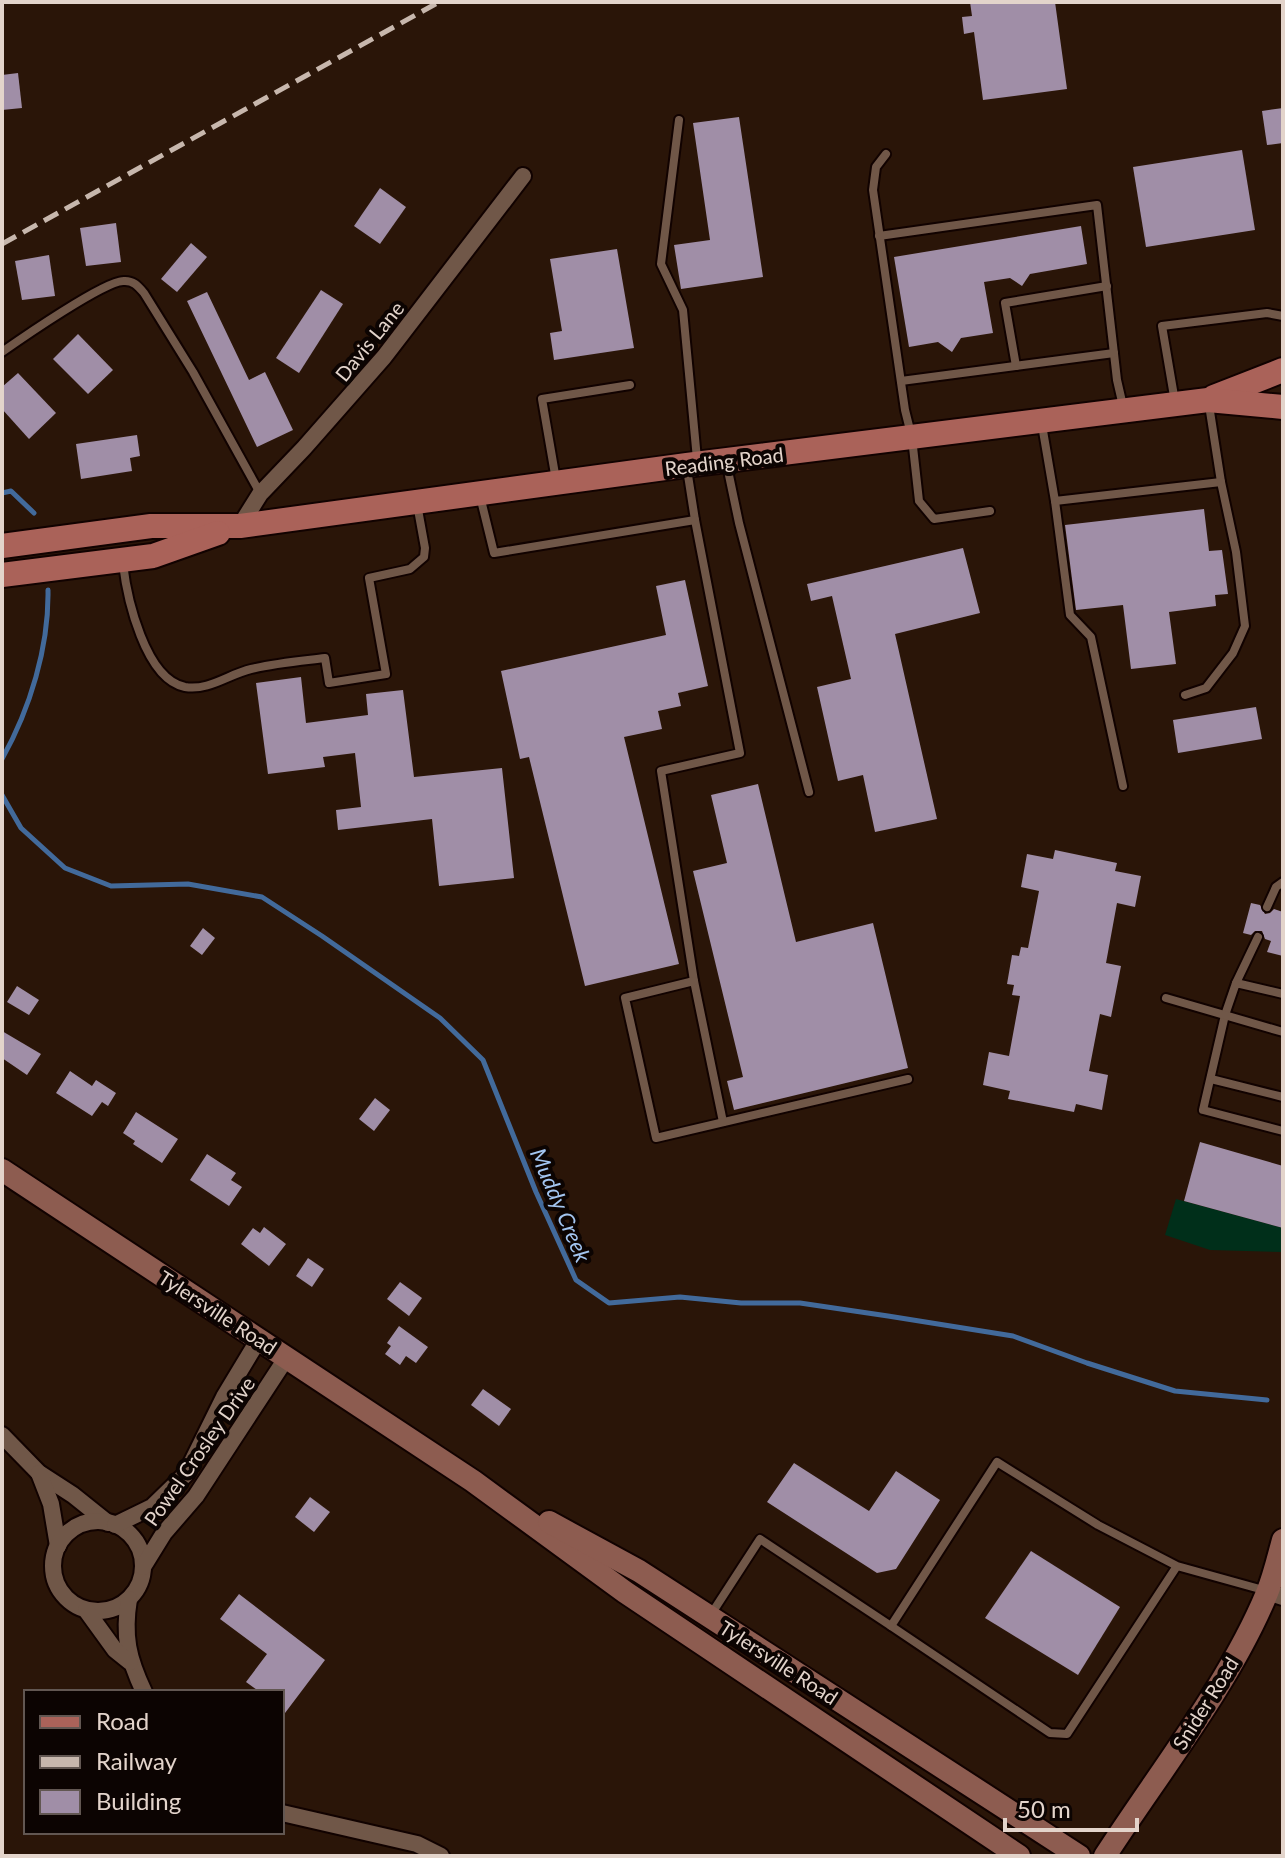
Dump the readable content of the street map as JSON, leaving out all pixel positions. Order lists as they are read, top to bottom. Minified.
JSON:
{"streets":{"main road":["Reading Road","Tylersville Road","Snider Road"],"street":["Davis Lane","Powel Crosley Drive"]},"crossings":[["Davis Lane","Reading Road"],["Tylersville Road","Powel Crosley Drive"]],"water":["Muddy Creek"],"legend":["Road","Railway","Building"],"scale_bar":"50 m"}
